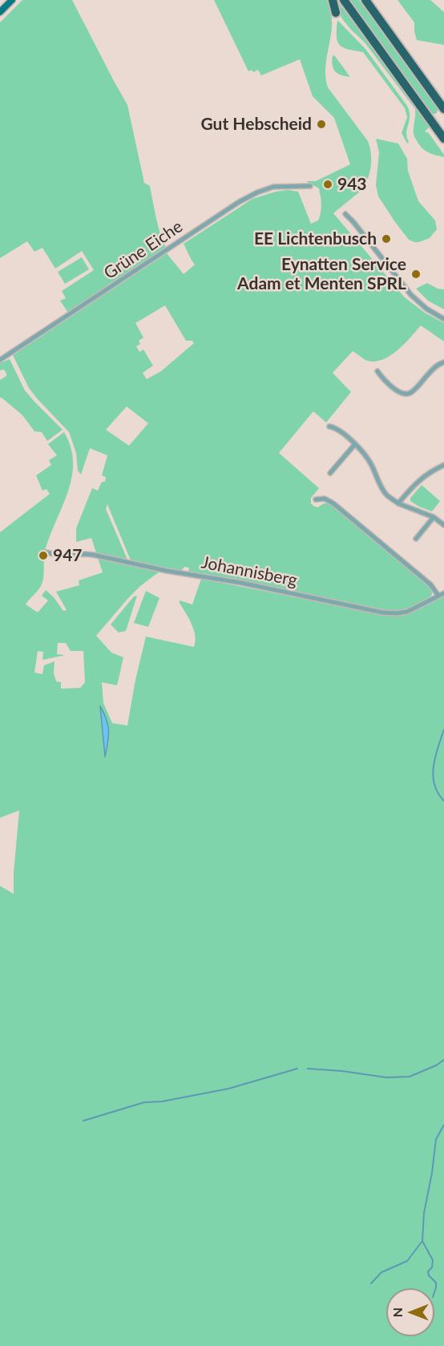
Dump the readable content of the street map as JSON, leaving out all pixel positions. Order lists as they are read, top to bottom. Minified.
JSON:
{"streets":{"street":["Grüne Eiche","Johannisberg"]},"places":["Gut Hebscheid","943","EE Lichtenbusch","Eynatten Service Adam et Menten SPRL","947"],"north":"left"}
